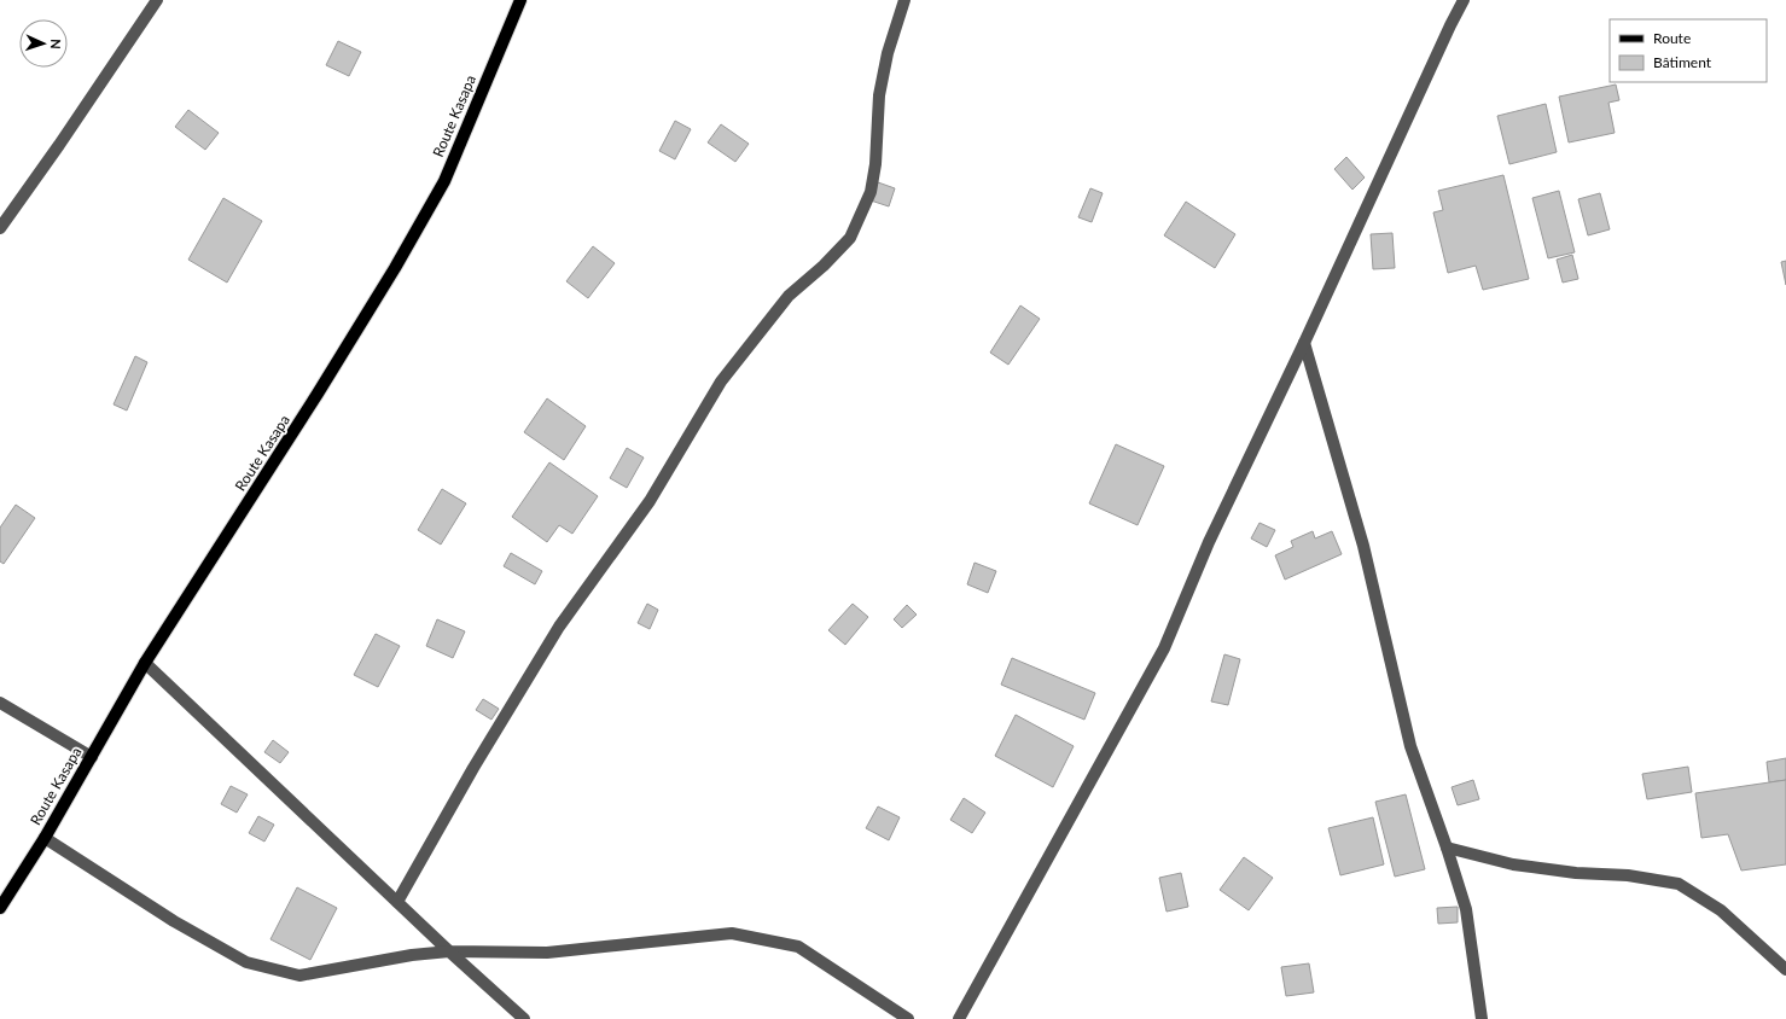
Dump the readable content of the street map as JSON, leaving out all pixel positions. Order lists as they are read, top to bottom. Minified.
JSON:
{"streets":{"main road":["Route Kasapa"]},"legend":["Route","Bâtiment"],"north":"right"}
